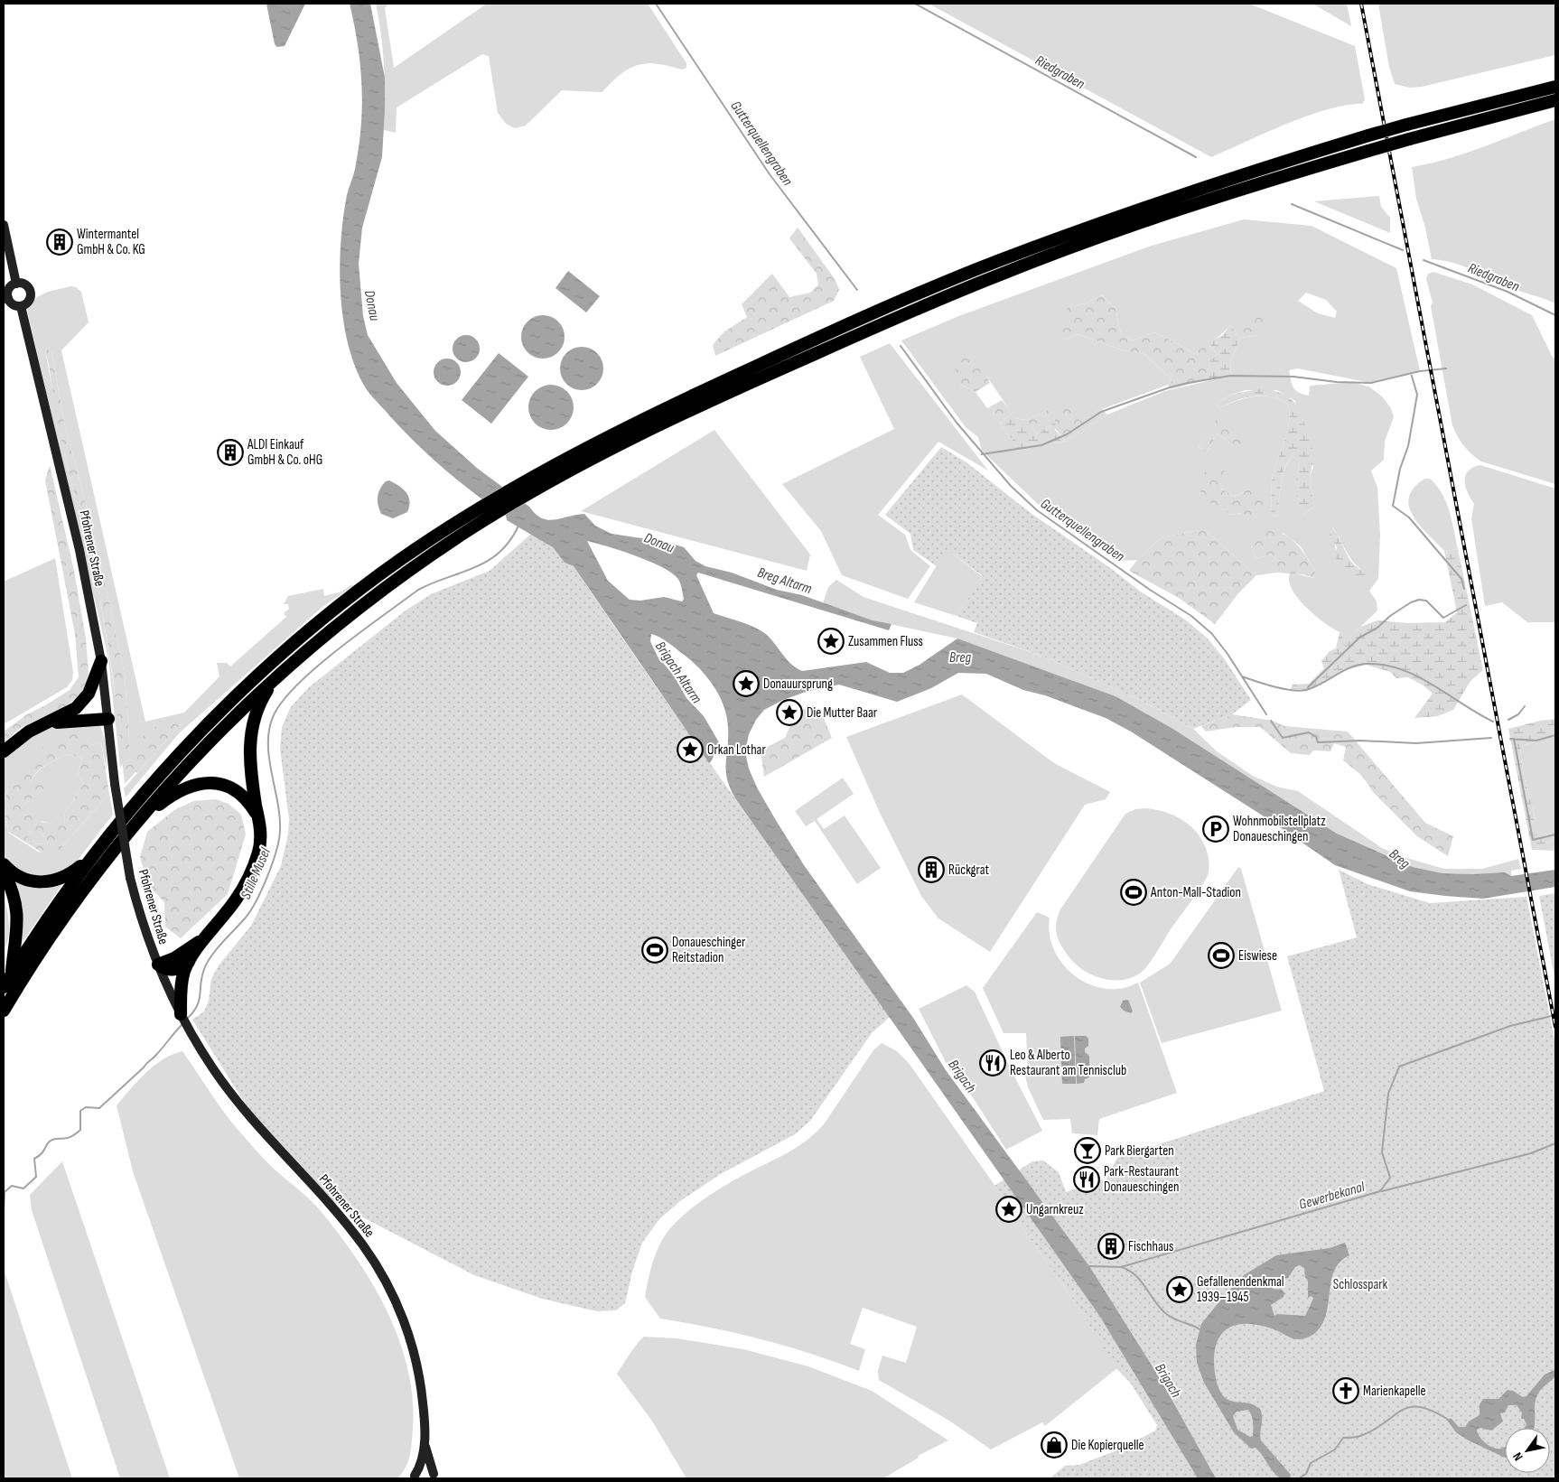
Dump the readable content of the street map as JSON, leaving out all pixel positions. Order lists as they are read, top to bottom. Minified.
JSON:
{"streets":{"main road":["Pfohrener Straße"]},"water":["Riedgraben","Gutterquellengraben","Donau","Breg Altarm","Breg","Brigach Altarm","Stille Musel","Brigach","Gewerbekanal"],"parks":["Schlosspark"],"places":{"building":["Wintermantel GmbH & Co. KG","ALDI Einkauf GmbH & Co. oHG","Rückgrat","Fischhaus"],"place":["Zusammen Fluss","Donauursprung","Die Mutter Baar","Orkan Lothar","Ungarnkreuz","Gefallenendenkmal 1939–1945"],"parking":["Wohnmobilstellplatz Donaueschingen"],"sports":["Anton-Mall-Stadion","Donaueschinger Reitstadion","Eiswiese"],"restaurant":["Leo & Alberto Restaurant am Tennisclub","Park-Restaurant Donaueschingen"],"bar":["Park Biergarten"],"church":["Marienkapelle"],"shop":["Die Kopierquelle"]},"north":"bottom left"}
